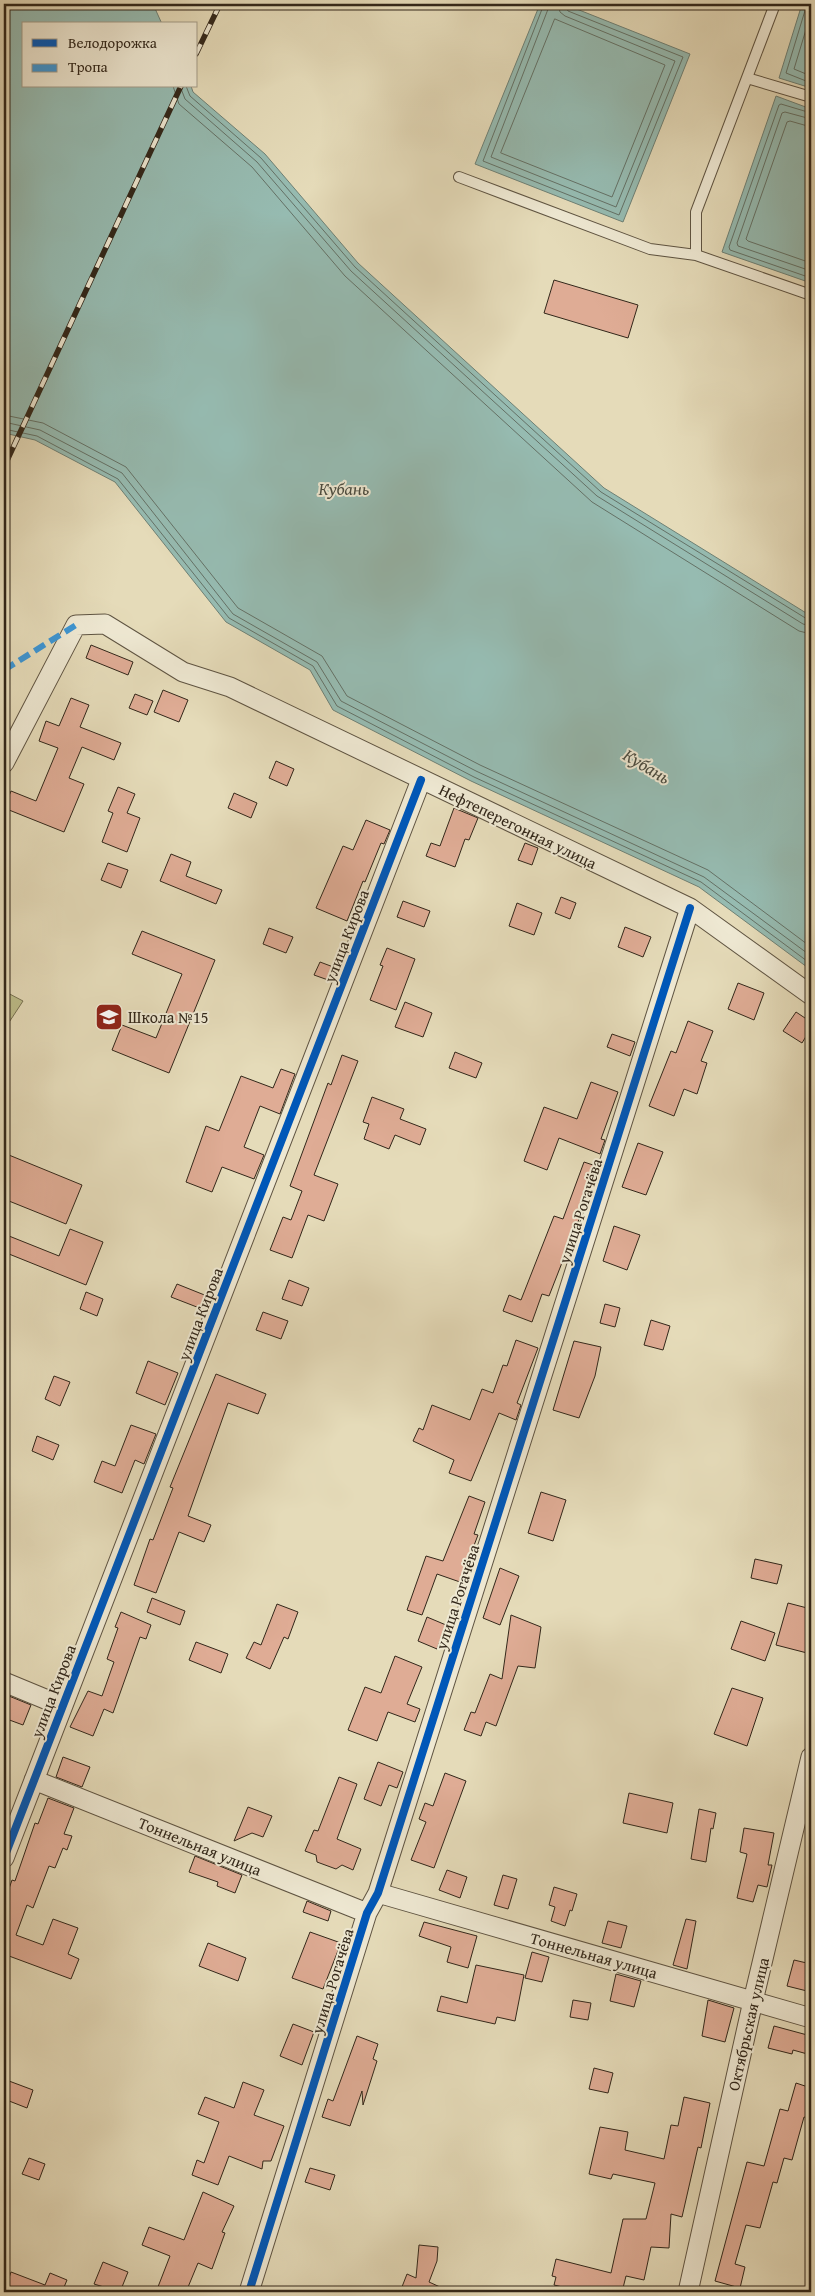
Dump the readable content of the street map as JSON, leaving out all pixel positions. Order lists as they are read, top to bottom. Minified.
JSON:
{"streets":{"street":["Нефтеперегонная улица","улица Кирова","улица Рогачёва","Тоннельная улица","Октябрьская улица"]},"crossings":[["Нефтеперегонная улица","улица Кирова"],["Нефтеперегонная улица","улица Рогачёва"],["улица Кирова","Тоннельная улица"],["улица Рогачёва","Тоннельная улица"],["Тоннельная улица","Октябрьская улица"]],"water":["Кубань"],"places":{"school or university":["Школа №15"]},"legend":["Велодорожка","Тропа"]}
